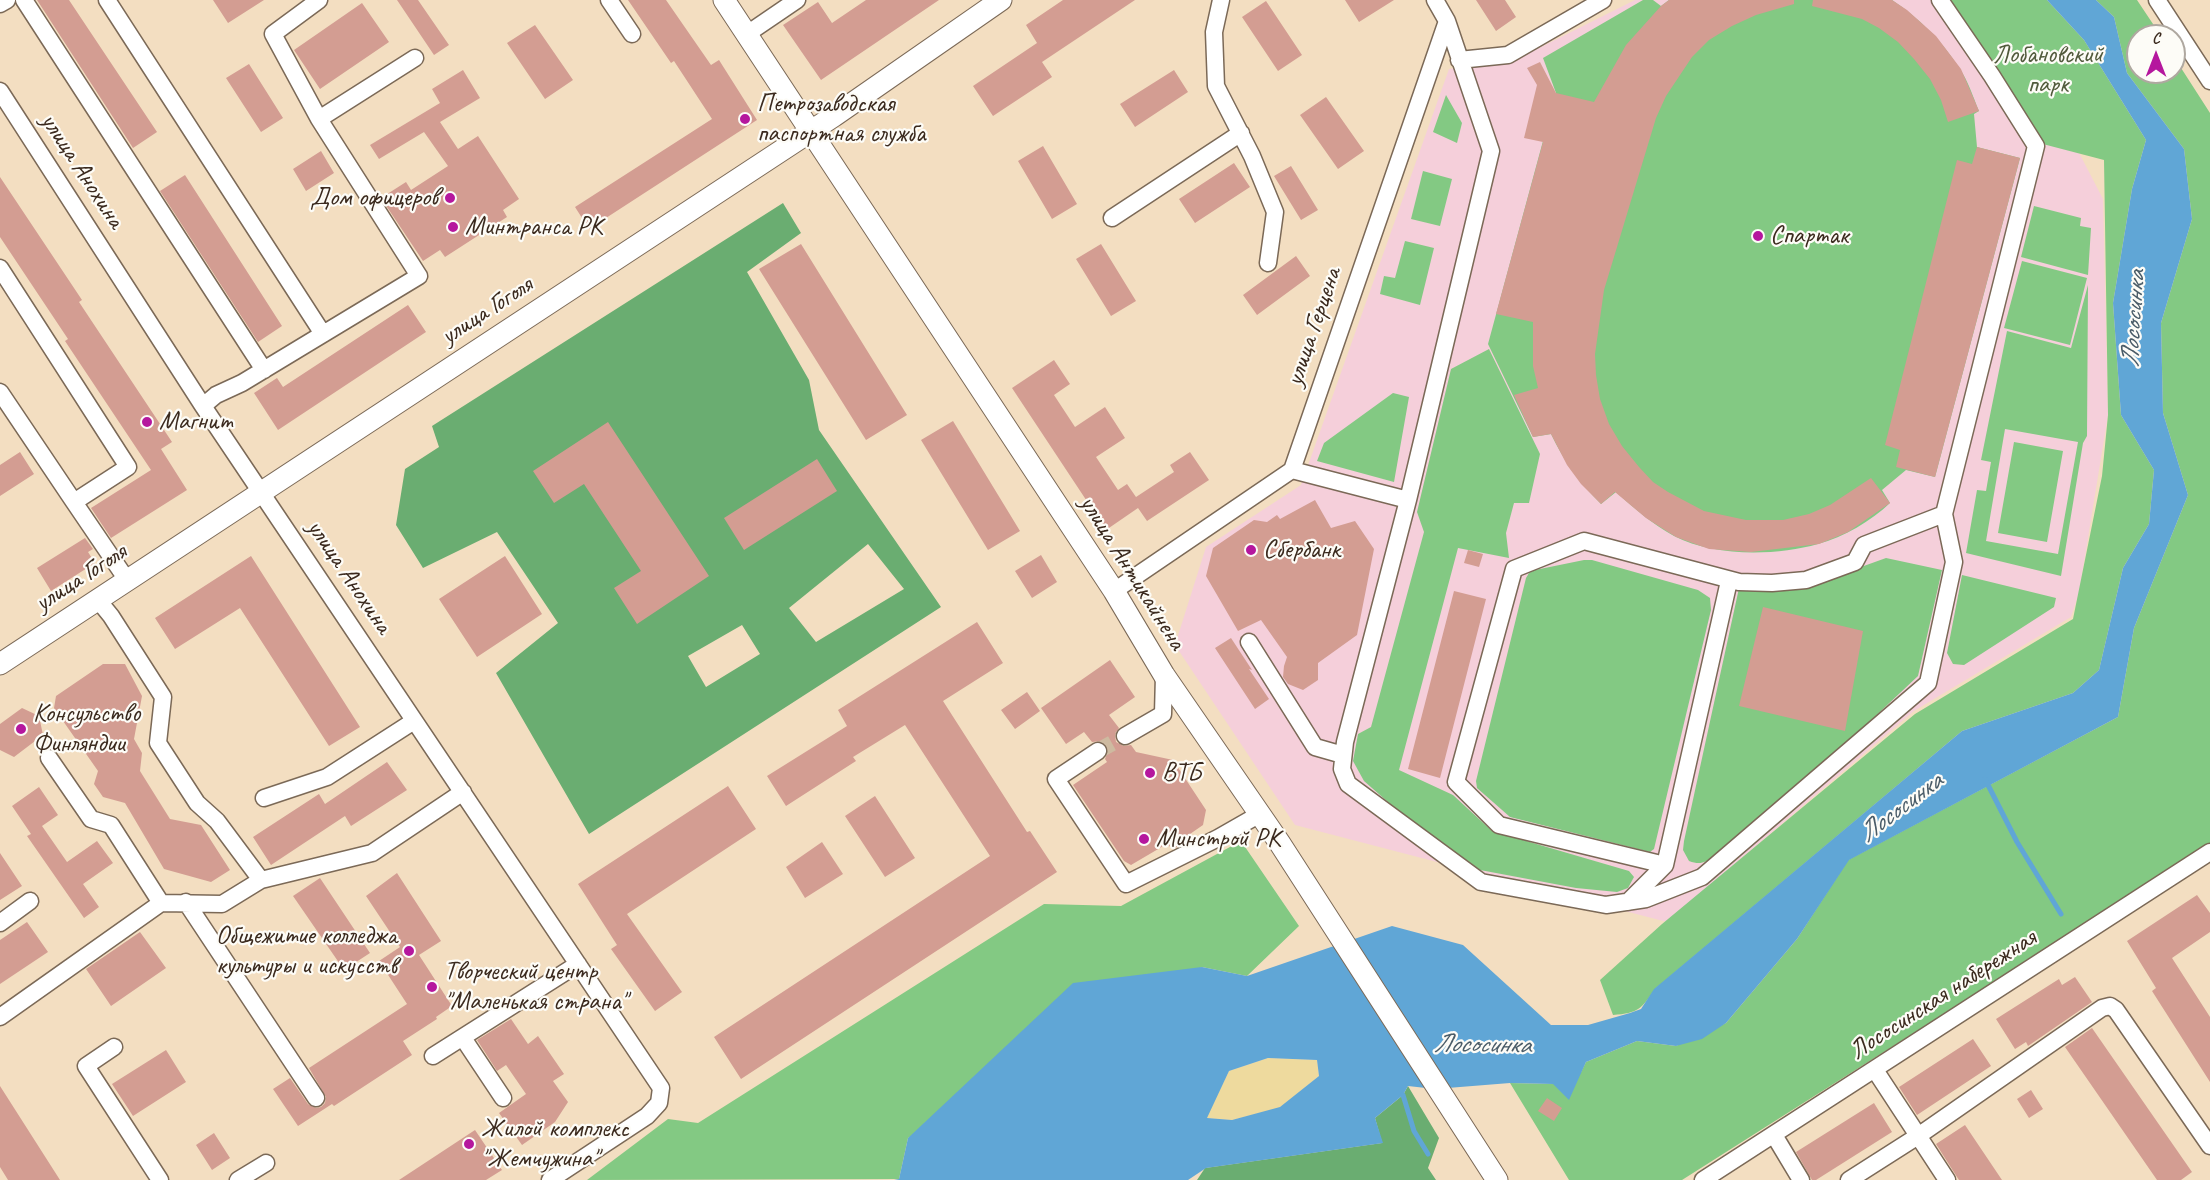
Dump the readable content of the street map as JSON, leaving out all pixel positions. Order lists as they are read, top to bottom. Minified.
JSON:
{"streets":{"main road":["улица Гоголя","улица Антикайнена"],"street":["улица Анохина","улица Герцена","Лососинская набережная"]},"crossings":[["улица Анохина","улица Гоголя"],["улица Гоголя","улица Антикайнена"]],"water":["Лососинка"],"parks":["Лобановский парк"],"places":["Петрозаводская паспортная служба","Дом офицеров","Минтранса РК","Спартак","Магнит","Сбербанк","Консульство Финляндии","ВТБ","Минстрой РК","Общежитие колледжа культуры и искусств","Творческий центр \"Маленькая страна\"","Жилой комплекс \"Жемчужина\""],"north":"top"}
